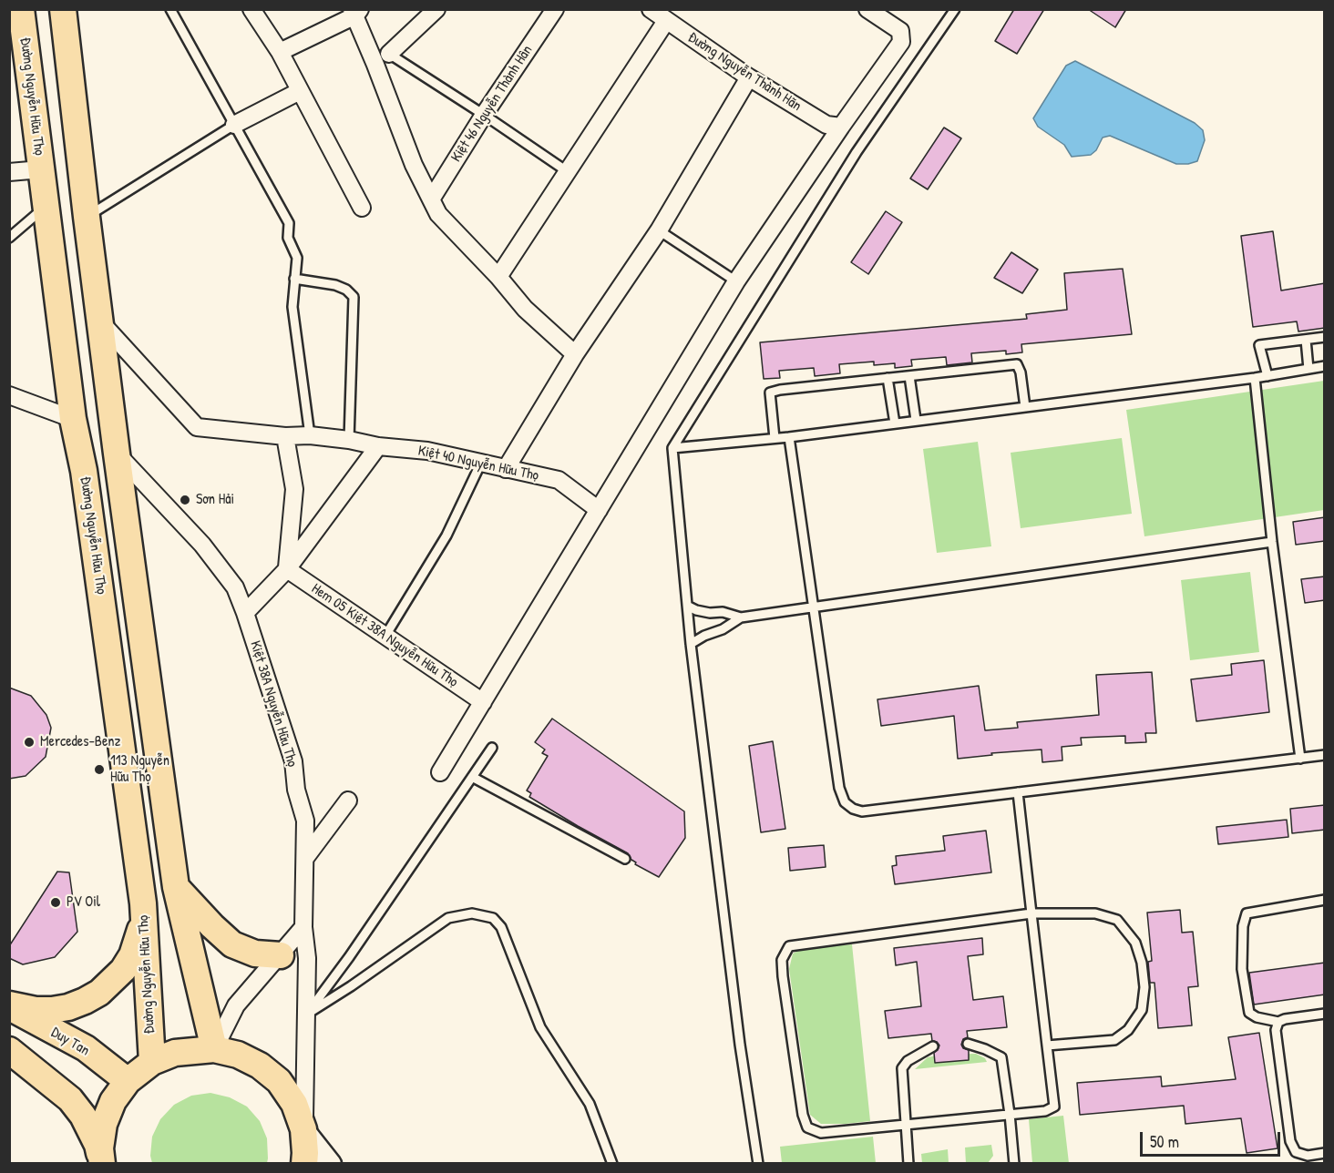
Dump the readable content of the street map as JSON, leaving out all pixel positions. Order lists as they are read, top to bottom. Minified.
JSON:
{"streets":{"main road":["Đường Nguyễn Hữu Thọ","Duy Tan"],"street":["Đường Nguyễn Thành Hãn","Kiệt 46 Nguyễn Thành Hân","Kiệt 40 Nguyễn Hữu Thọ","Hem 05 Kiệt 38A Nguyễn Hữu Thọ","Kiệt 38A Nguyễn Hữu Thọ"]},"places":["Sơn Hải","Mercedes-Benz","113 Nguyễn Hữu Thọ","PV Oil"],"scale_bar":"50 m"}
